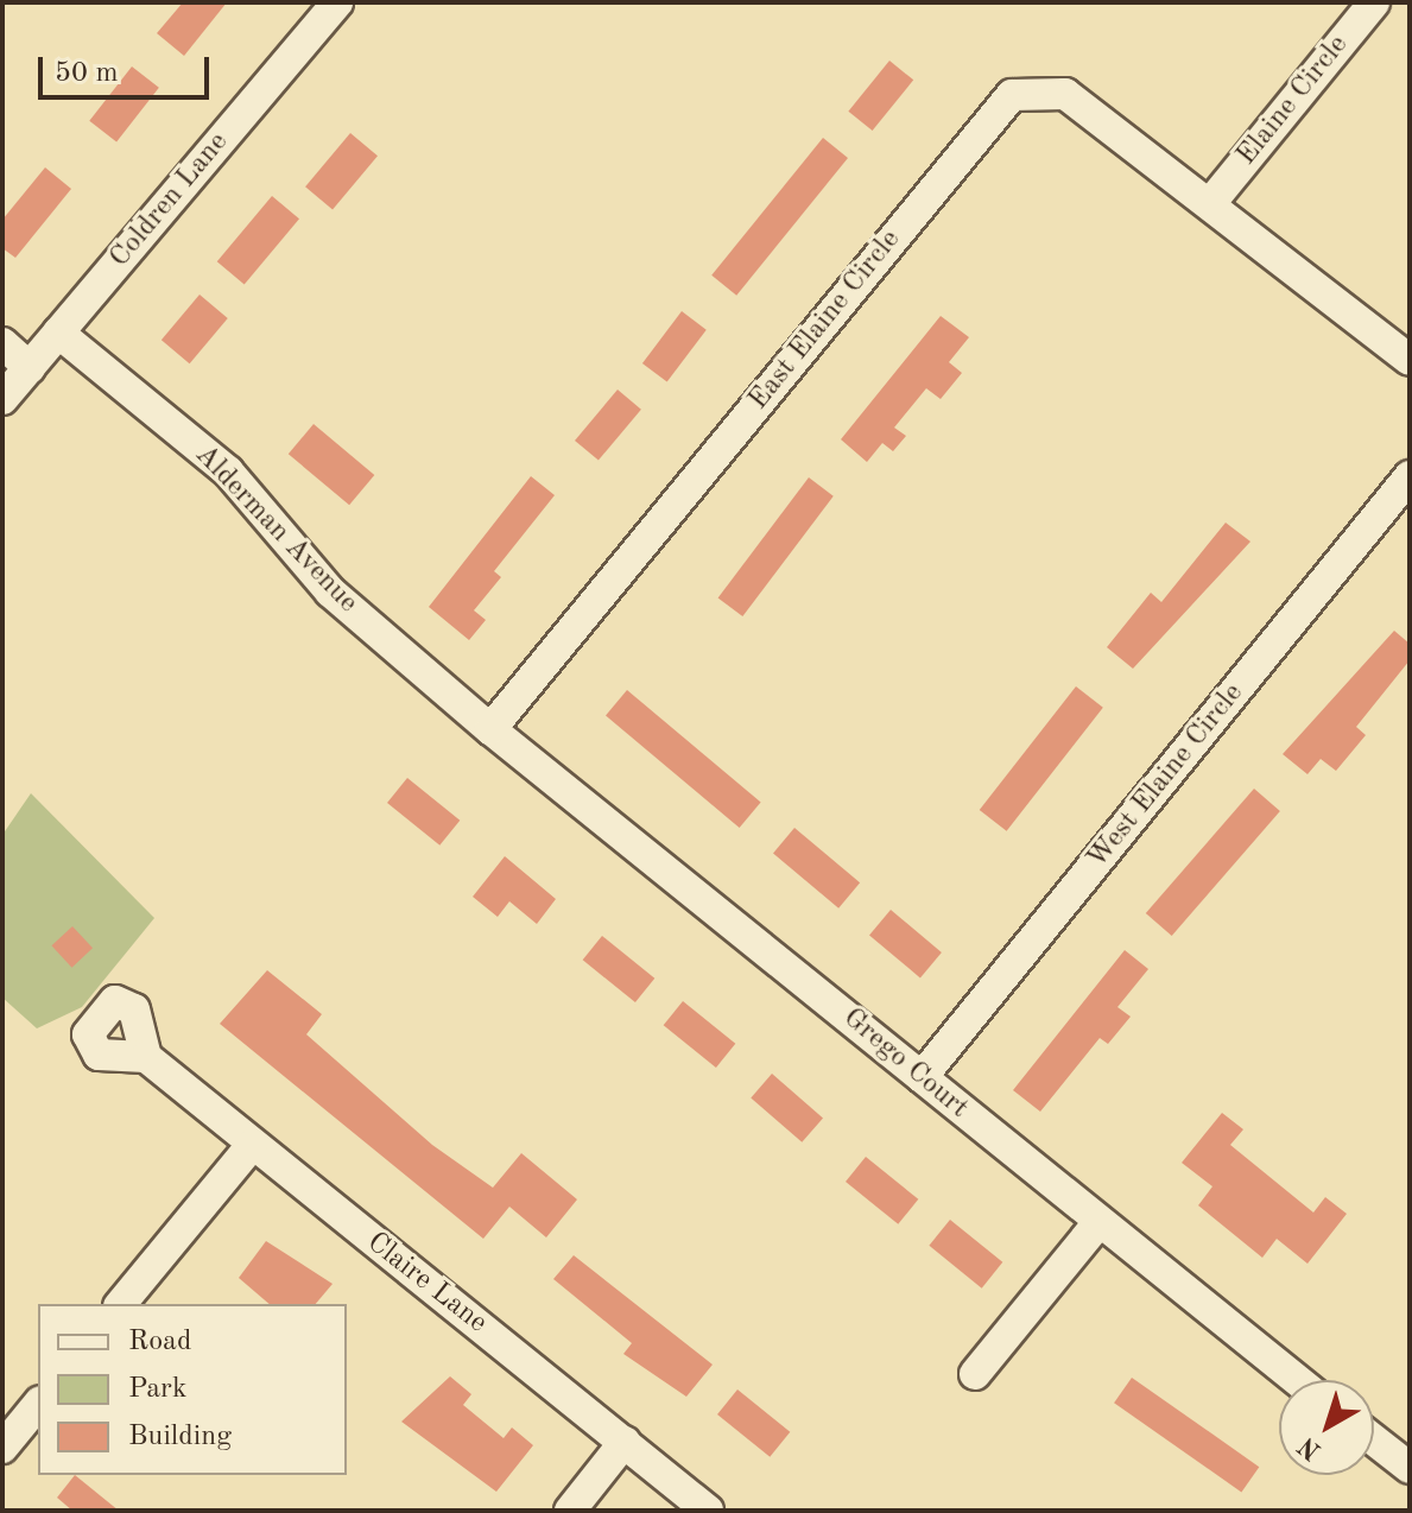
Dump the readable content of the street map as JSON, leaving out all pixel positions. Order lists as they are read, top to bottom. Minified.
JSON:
{"streets":{"street":["Elaine Circle","Coldren Lane","East Elaine Circle","Alderman Avenue","West Elaine Circle","Grego Court","Claire Lane"]},"crossings":[["Elaine Circle","East Elaine Circle"],["Coldren Lane","Alderman Avenue"],["East Elaine Circle","Alderman Avenue"],["East Elaine Circle","Grego Court"],["Alderman Avenue","Grego Court"],["West Elaine Circle","Grego Court"]],"legend":["Road","Park","Building"],"scale_bar":"50 m","north":"bottom left"}
